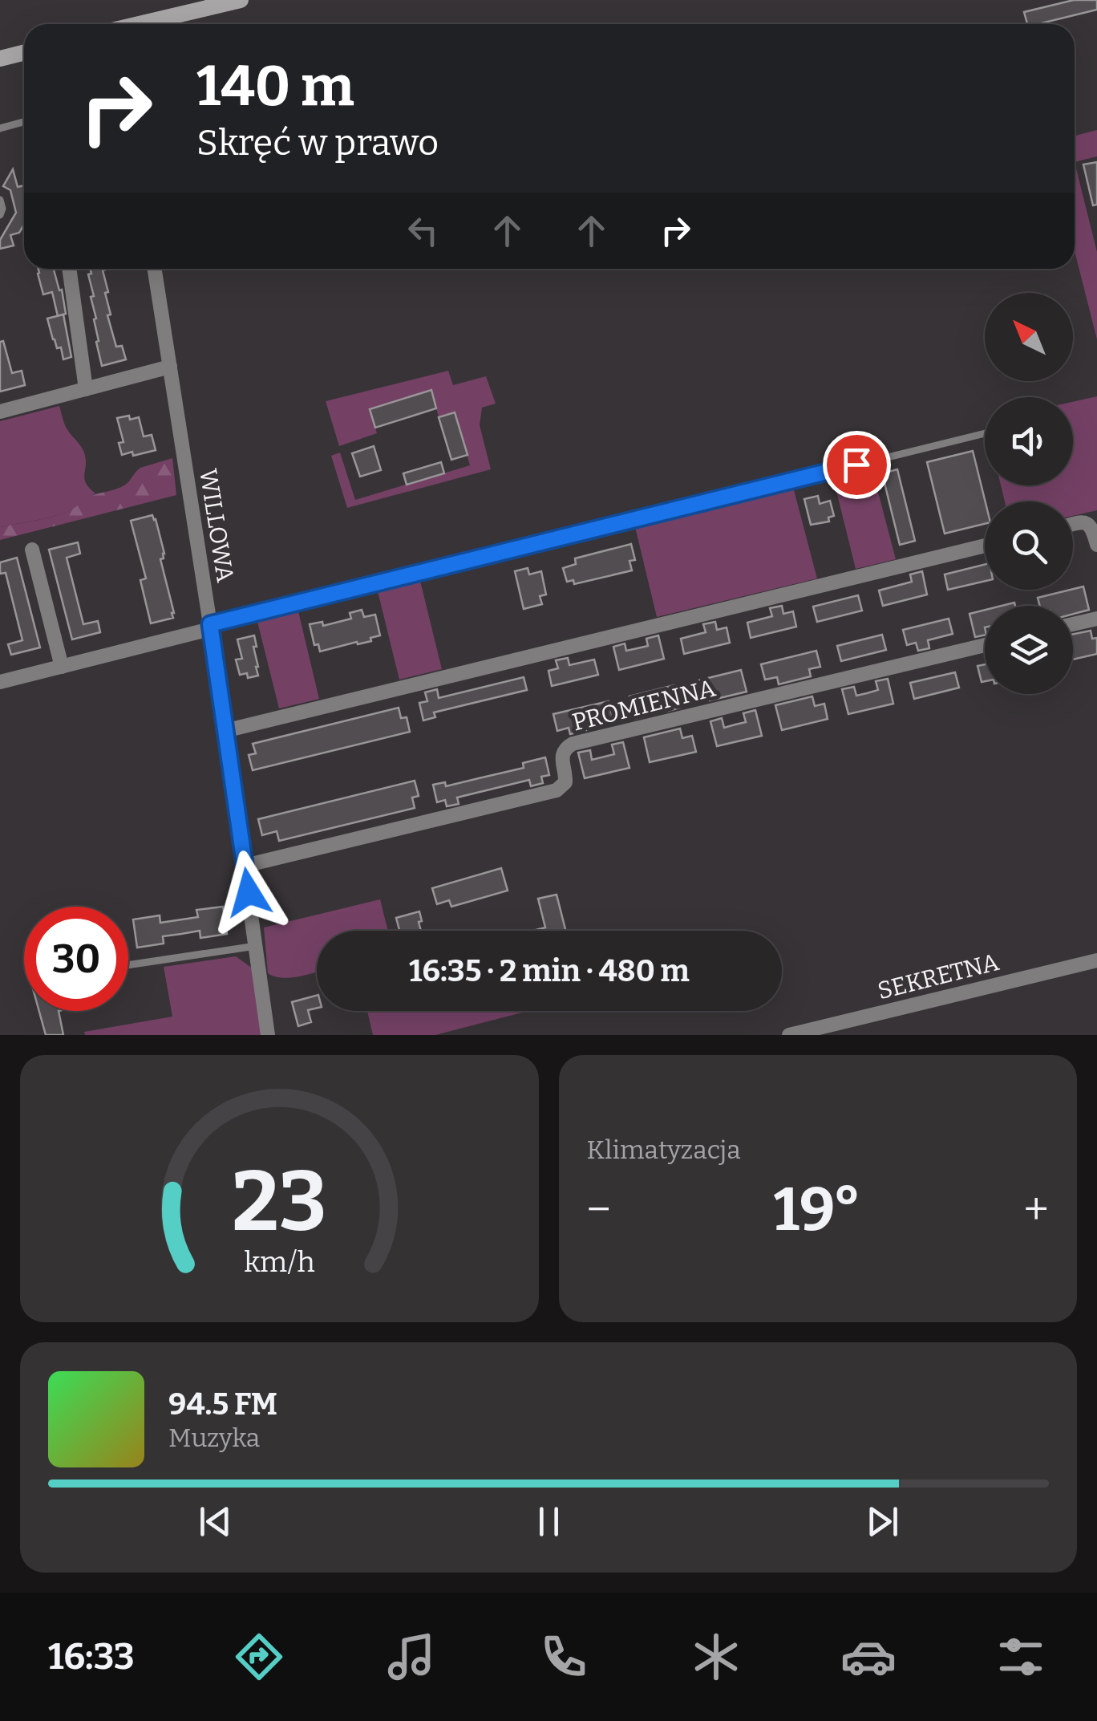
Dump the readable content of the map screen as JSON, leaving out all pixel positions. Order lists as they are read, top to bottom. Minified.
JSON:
{"streets":{"street":["WILLOWA","PROMIENNA","SEKRETNA"]},"crossings":[["WILLOWA","PROMIENNA"]],"north":"top left","page":{"turn":["140 m","Skręć w prawo"],"limit":"30","trip":"16:35 · 2 min · 480 m","tile":"Klimatyzacja","heat":["−","19°","+"],"song":["94.5 FM","Muzyka"],"tabs":"16:33","gauge":["23","km/h"]}}
